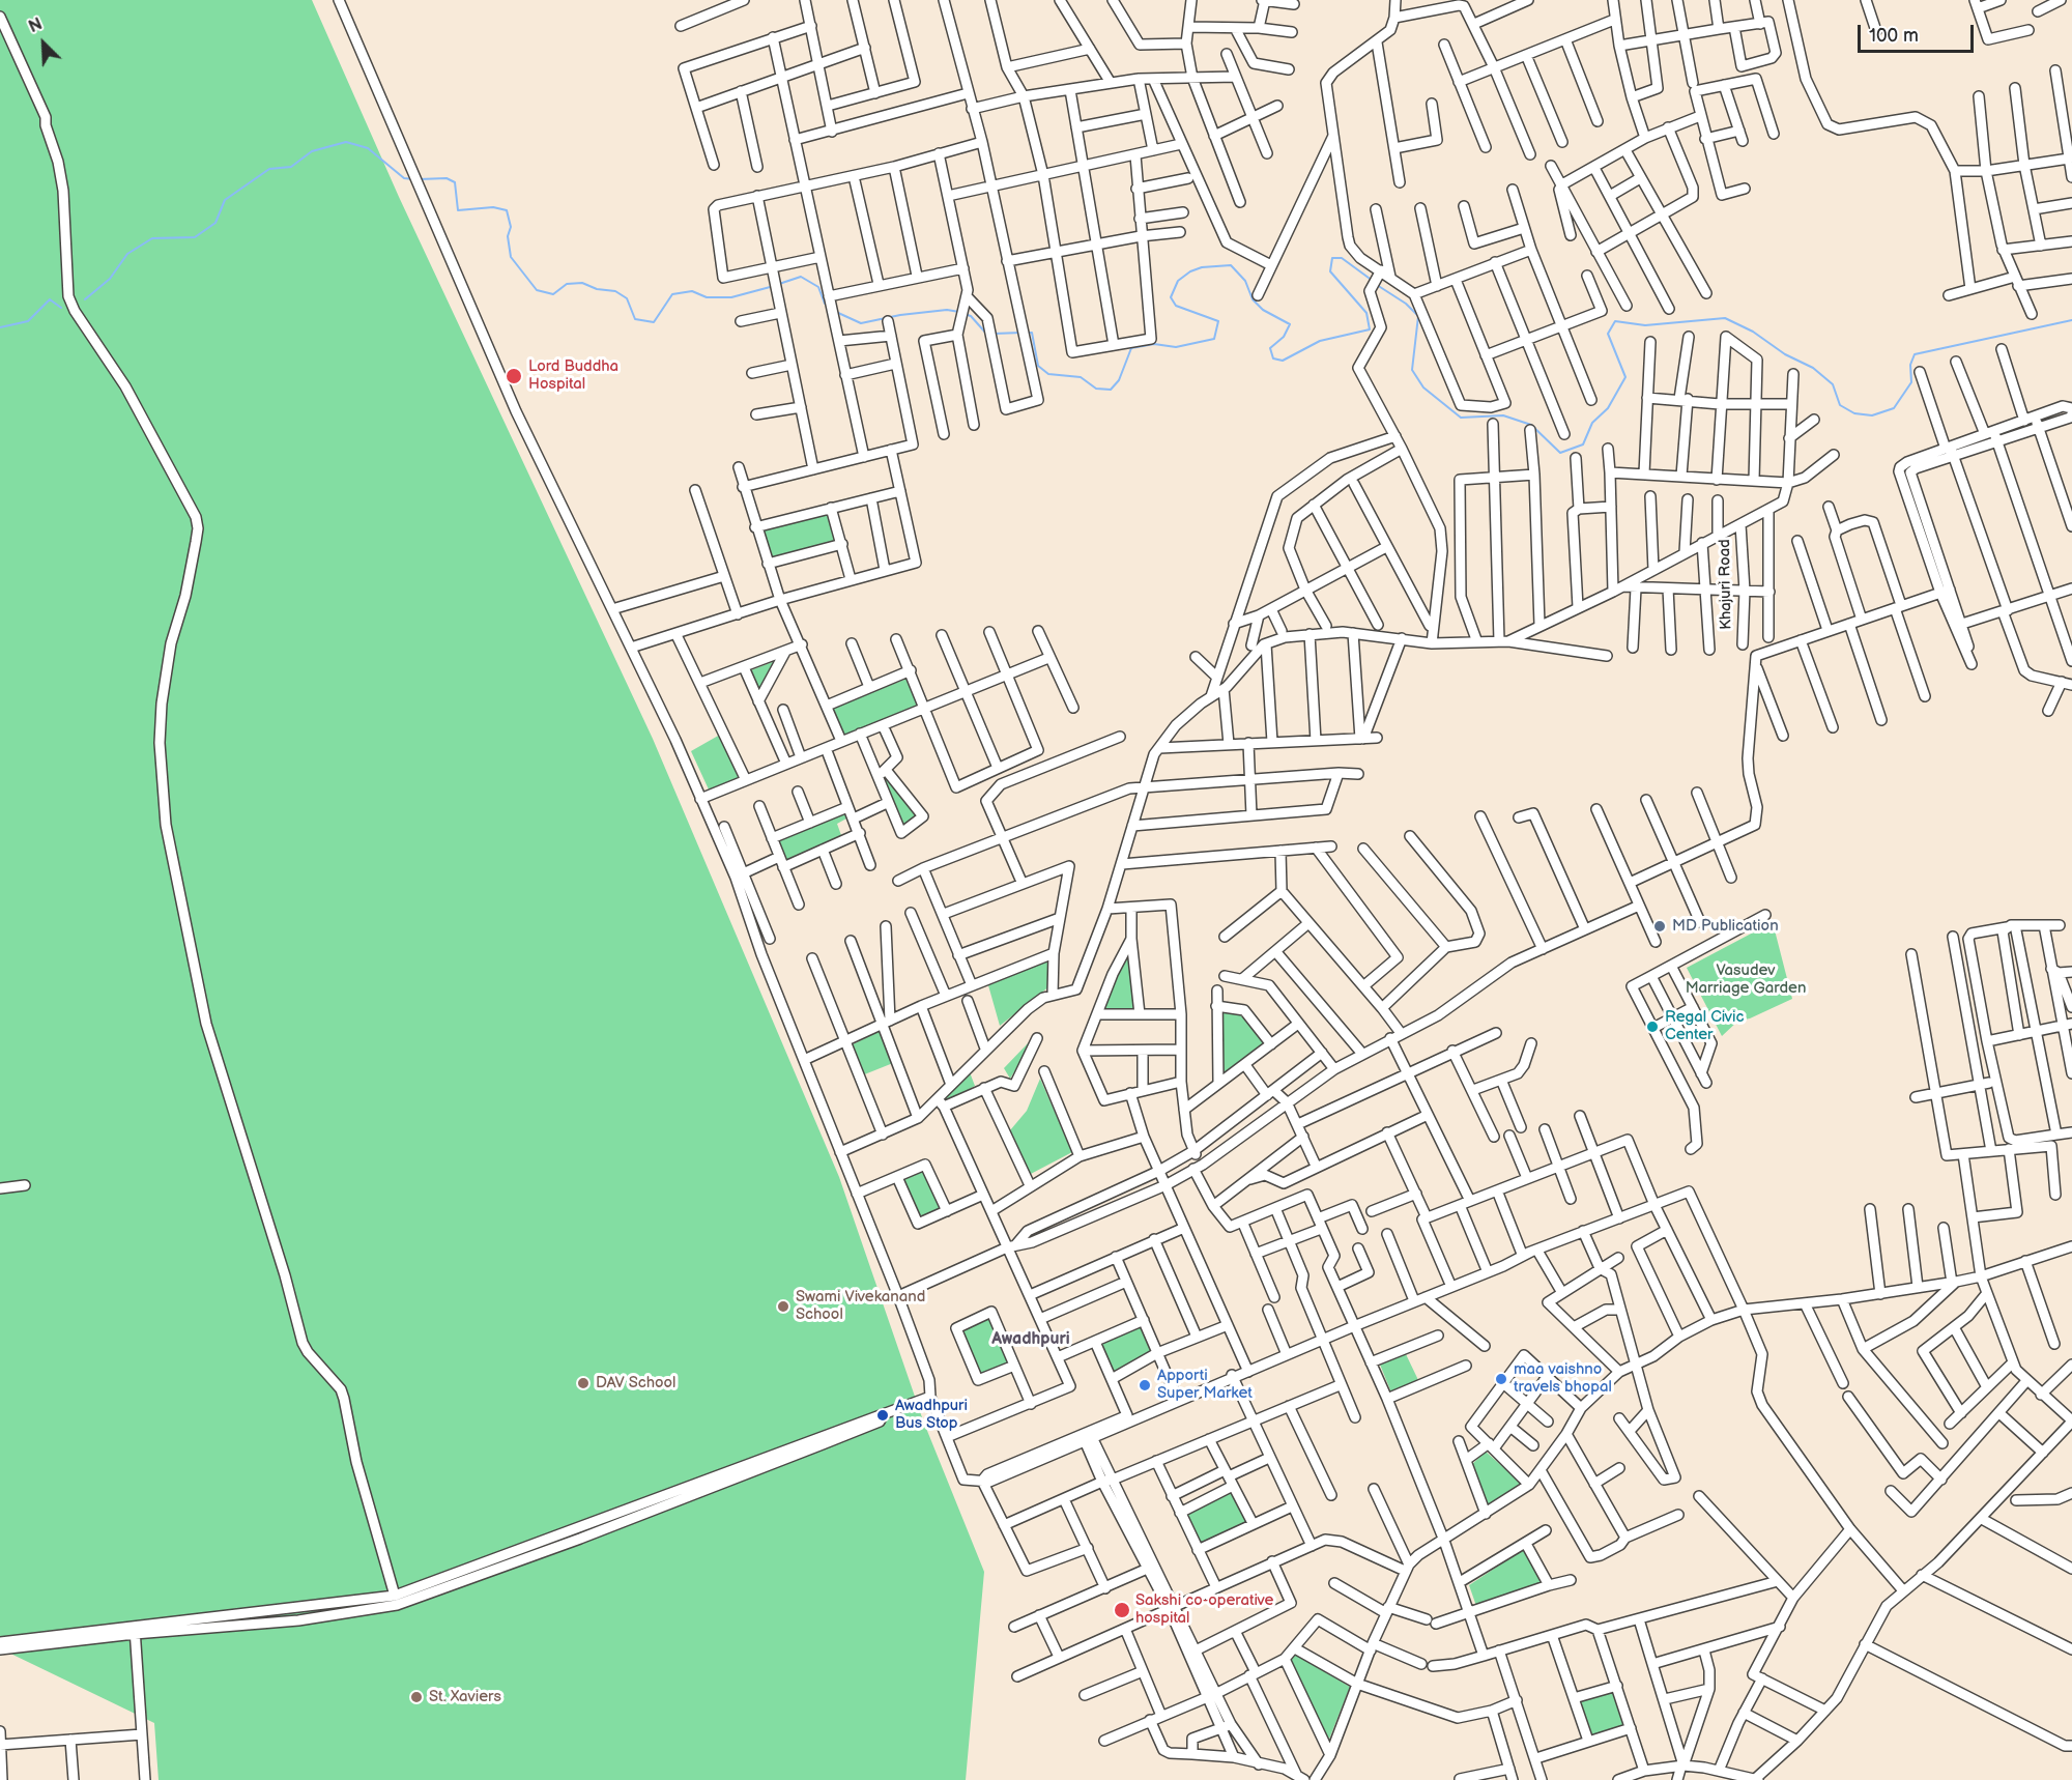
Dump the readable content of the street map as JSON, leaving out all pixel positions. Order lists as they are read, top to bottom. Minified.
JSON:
{"streets":{"street":["Khajuri Road"]},"districts":["Awadhpuri"],"parks":["Vasudev Marriage Garden"],"places":["Lord Buddha Hospital","MD Publication","Regal Civic Center","Swami Vivekanand School","maa vaishno travels bhopal","DAV School","Apporti Super Market","Awadhpuri Bus Stop","Sakshi co-operative hospital","St. Xaviers"],"scale_bar":"100 m","north":"top left"}
